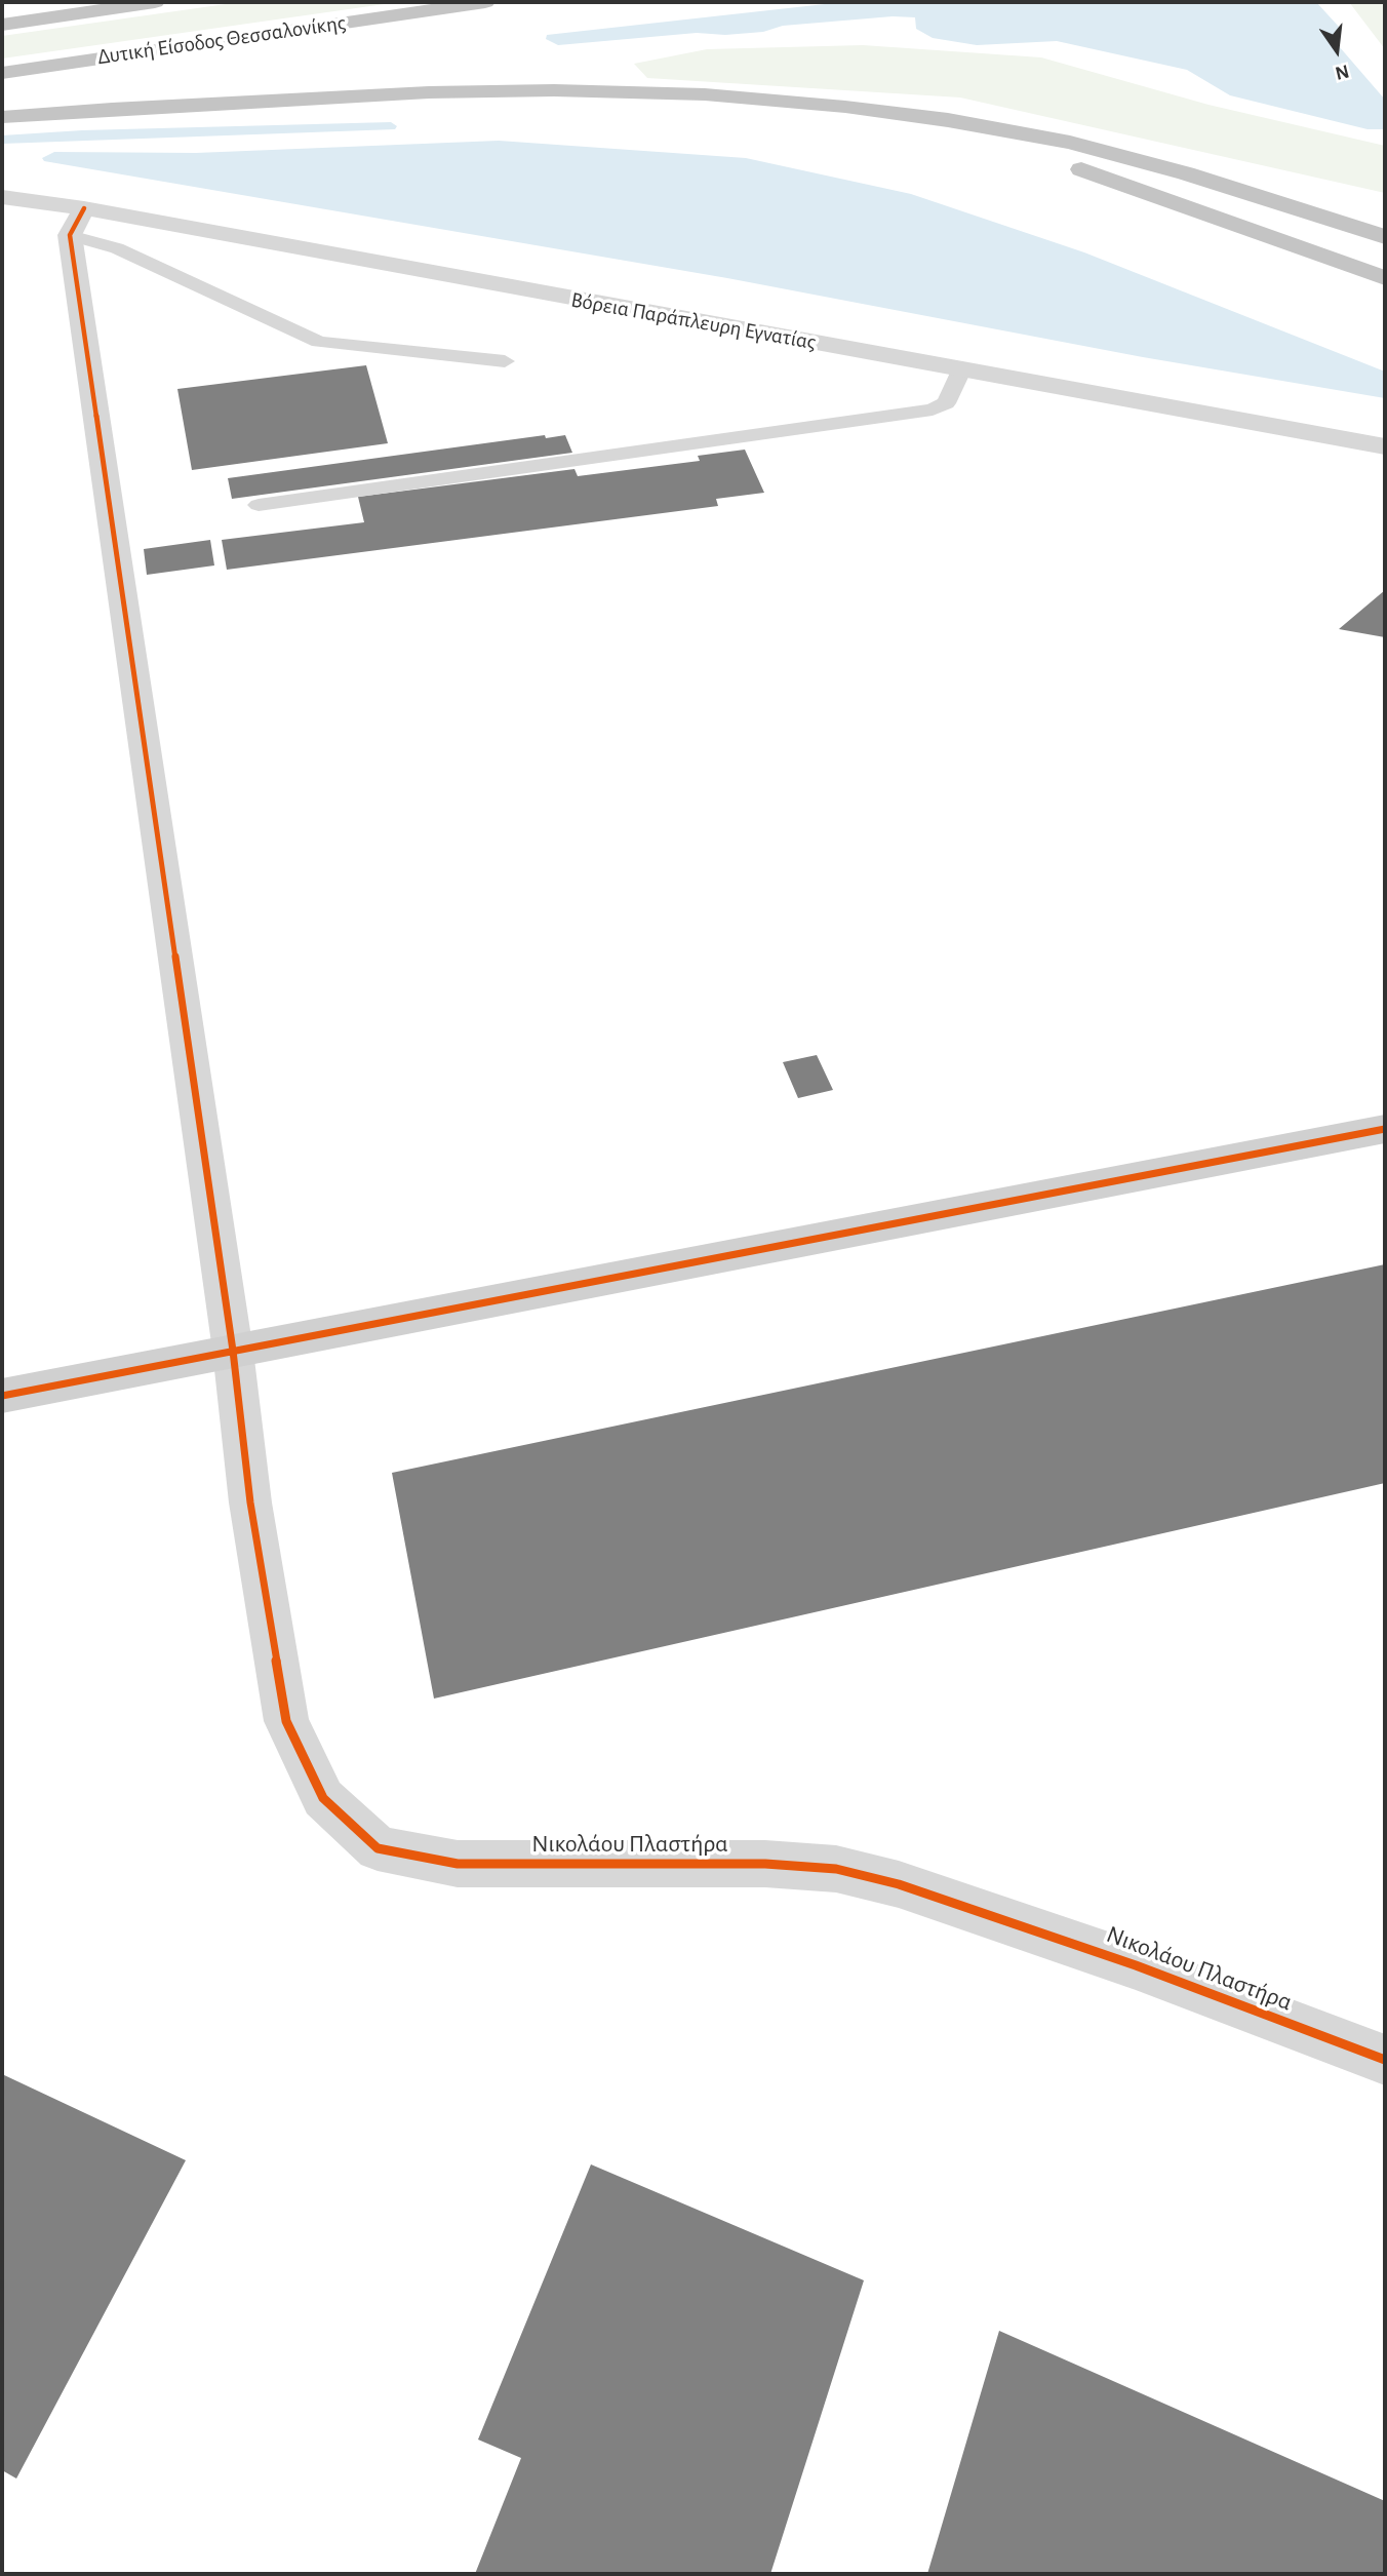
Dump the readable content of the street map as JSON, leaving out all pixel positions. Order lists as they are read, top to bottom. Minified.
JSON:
{"streets":{"highway":["Δυτική Είσοδος Θεσσαλονίκης"],"street":["Βόρεια Παράπλευρη Εγνατίας","Νικολάου Πλαστήρα"]},"crossings":[["Βόρεια Παράπλευρη Εγνατίας","Νικολάου Πλαστήρα"]],"north":"bottom"}
